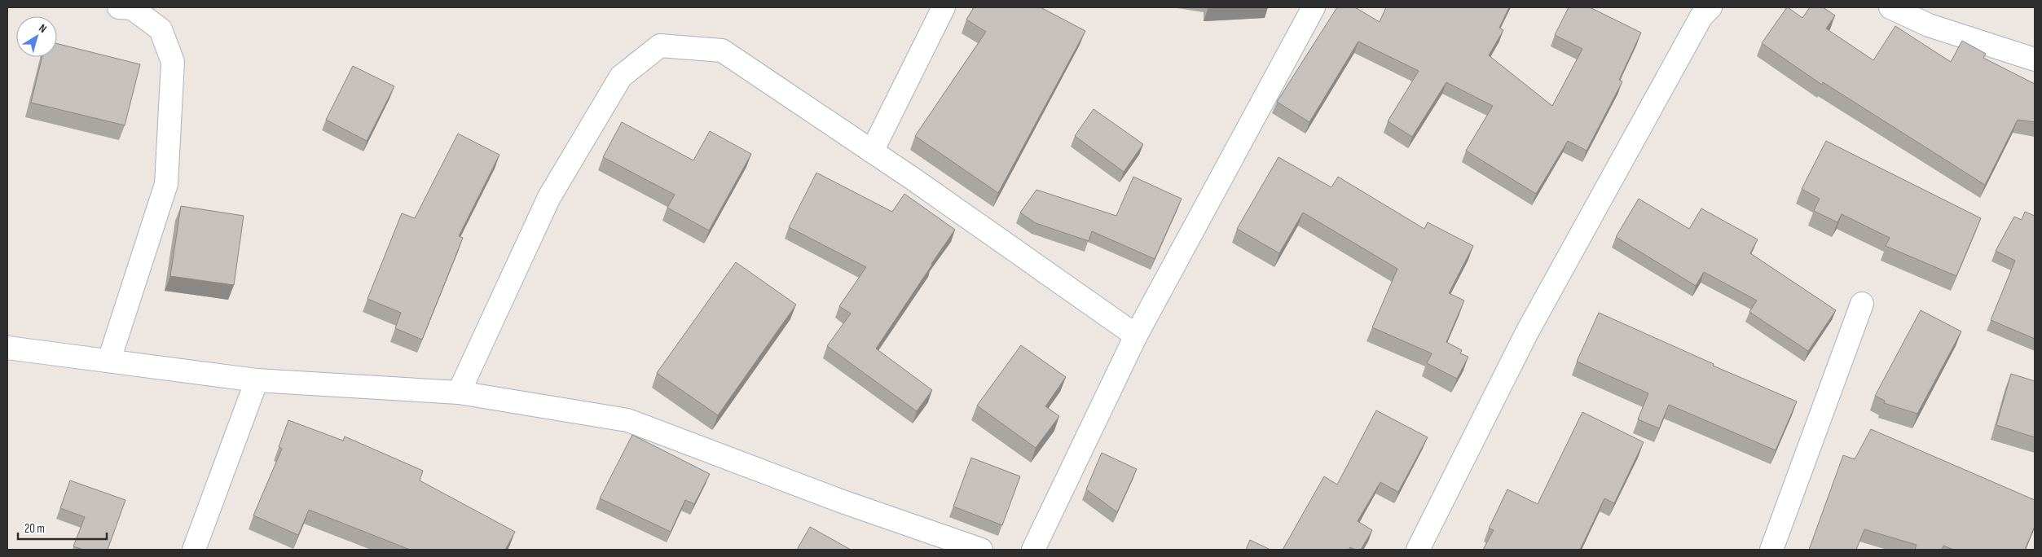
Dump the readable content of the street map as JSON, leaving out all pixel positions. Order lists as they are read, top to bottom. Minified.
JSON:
{"scale_bar":"20 m","north":"top right"}
